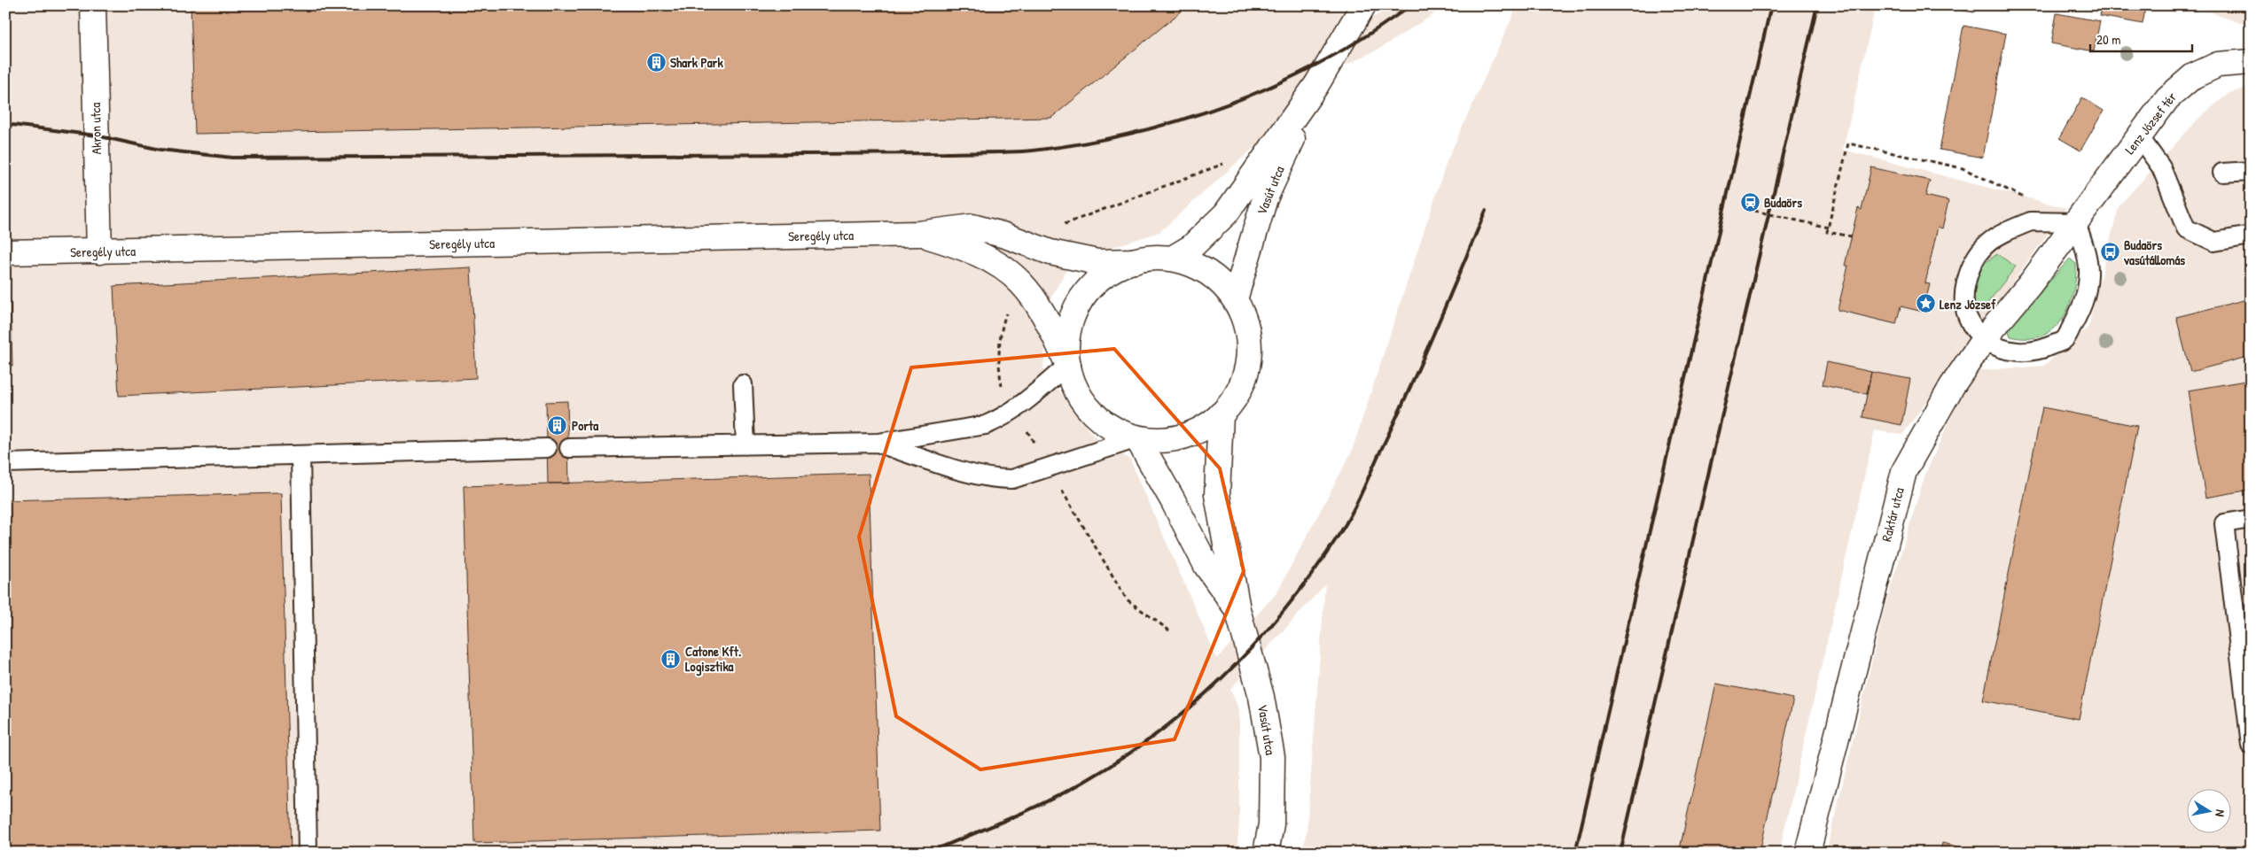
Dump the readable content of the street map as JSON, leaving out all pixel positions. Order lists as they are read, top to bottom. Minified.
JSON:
{"streets":{"street":["Lenz József tér","Akron utca","Vasút utca","Seregély utca","Raktár utca"]},"crossings":[["Lenz József tér","Raktár utca"],["Akron utca","Seregély utca"]],"places":{"building":["Shark Park","Porta","Catone Kft. Logisztika"],"station":["Budaörs"],"bus stop":["Budaörs vasútállomás"],"place":["Lenz József"]},"scale_bar":"20 m","north":"right"}
